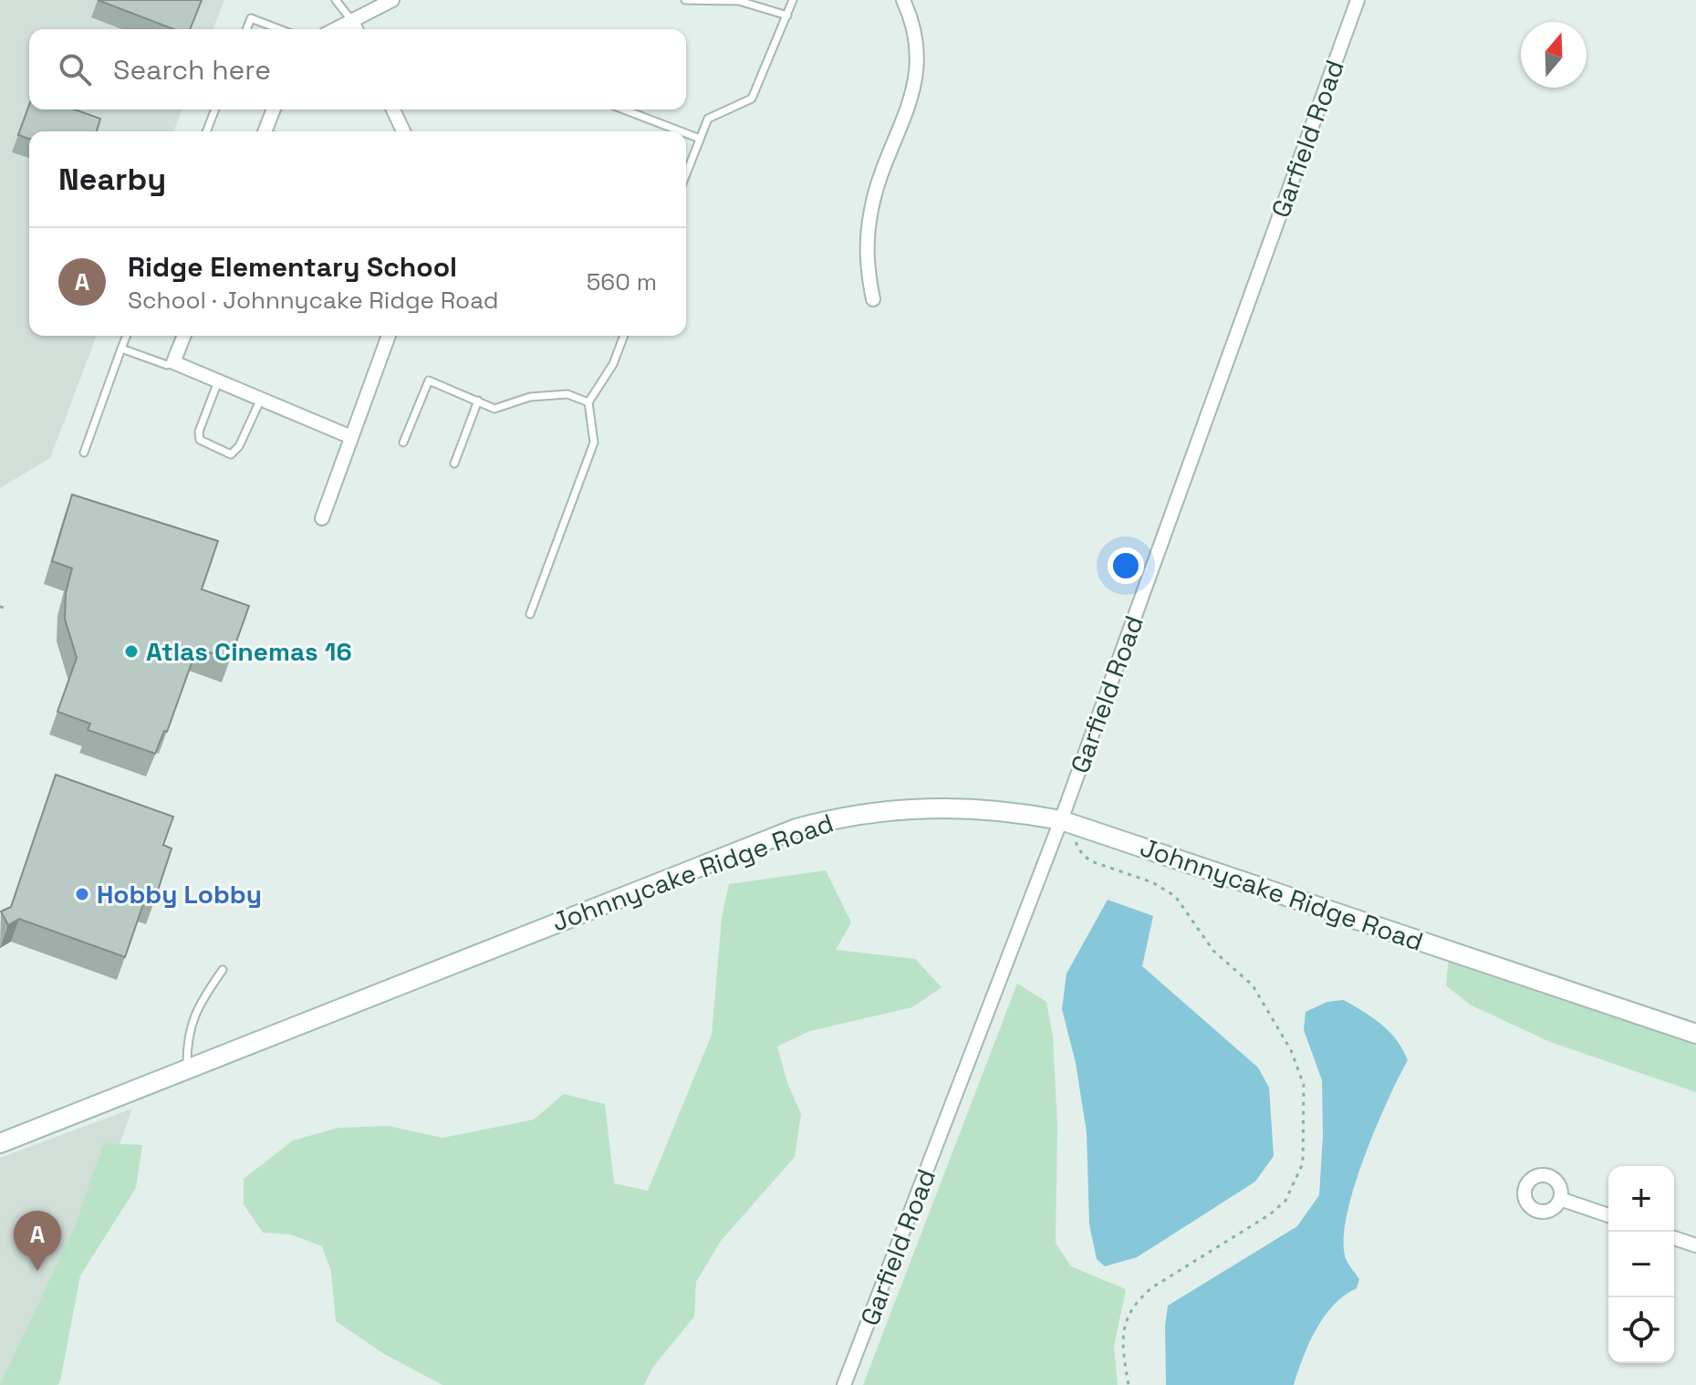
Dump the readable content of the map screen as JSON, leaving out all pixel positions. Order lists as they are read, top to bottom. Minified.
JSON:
{"streets":{"main road":["Johnnycake Ridge Road"],"street":["Garfield Road"]},"crossings":[["Garfield Road","Johnnycake Ridge Road"]],"places":["Atlas Cinemas 16","Hobby Lobby"],"north":"top","page":{"search":"Search here","heading":"Nearby","list":[{"mark":"A","name":"Ridge Elementary School","note":"School · Johnnycake Ridge Road","value":"560 m"}],"map_buttons":["+","−"],"pins":"A"}}
